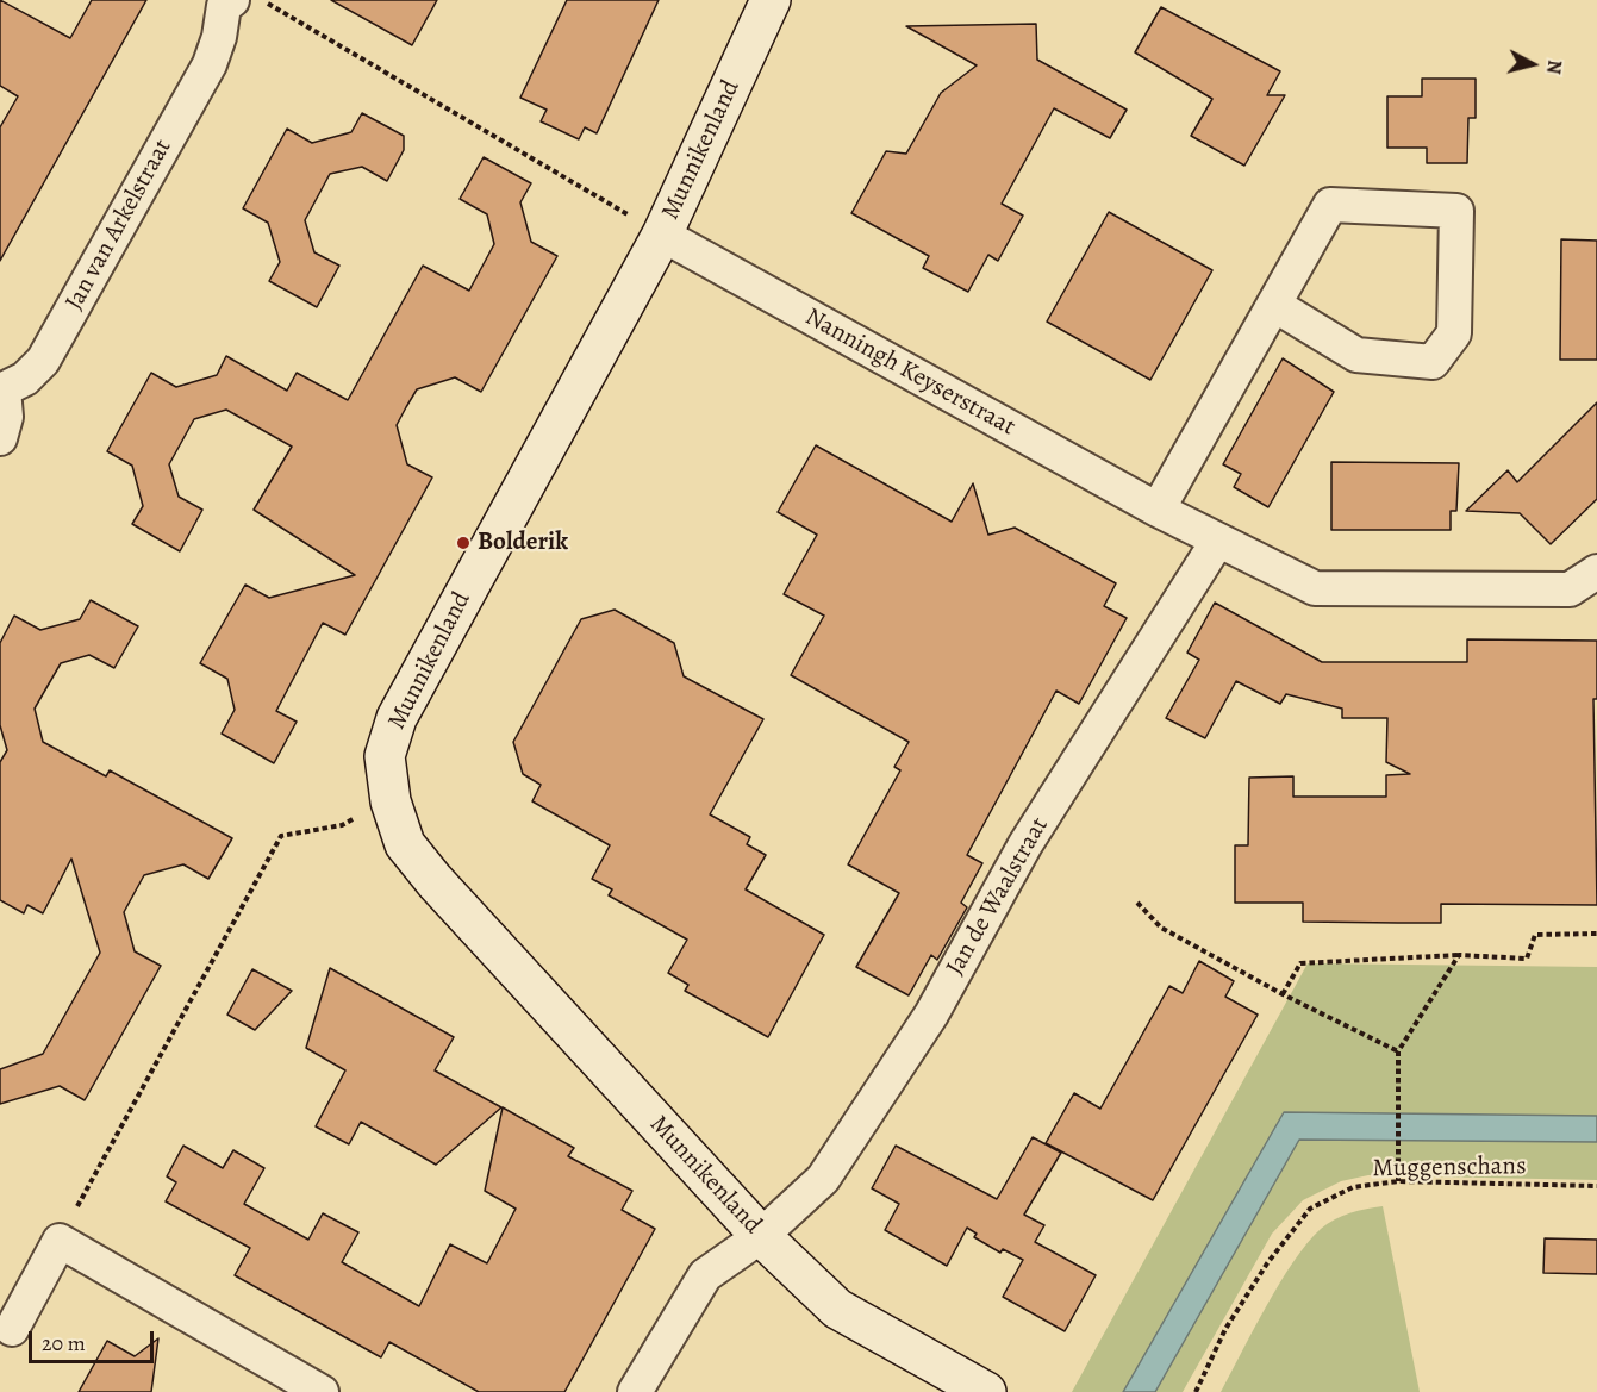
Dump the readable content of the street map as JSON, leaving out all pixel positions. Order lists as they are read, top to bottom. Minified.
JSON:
{"streets":{"street":["Munnikenland","Jan van Arkelstraat","Nanningh Keyserstraat","Jan de Waalstraat"],"path":["Muggenschans"]},"crossings":[["Munnikenland","Nanningh Keyserstraat"],["Munnikenland","Jan de Waalstraat"],["Nanningh Keyserstraat","Jan de Waalstraat"]],"places":["Bolderik"],"scale_bar":"20 m","north":"right"}
